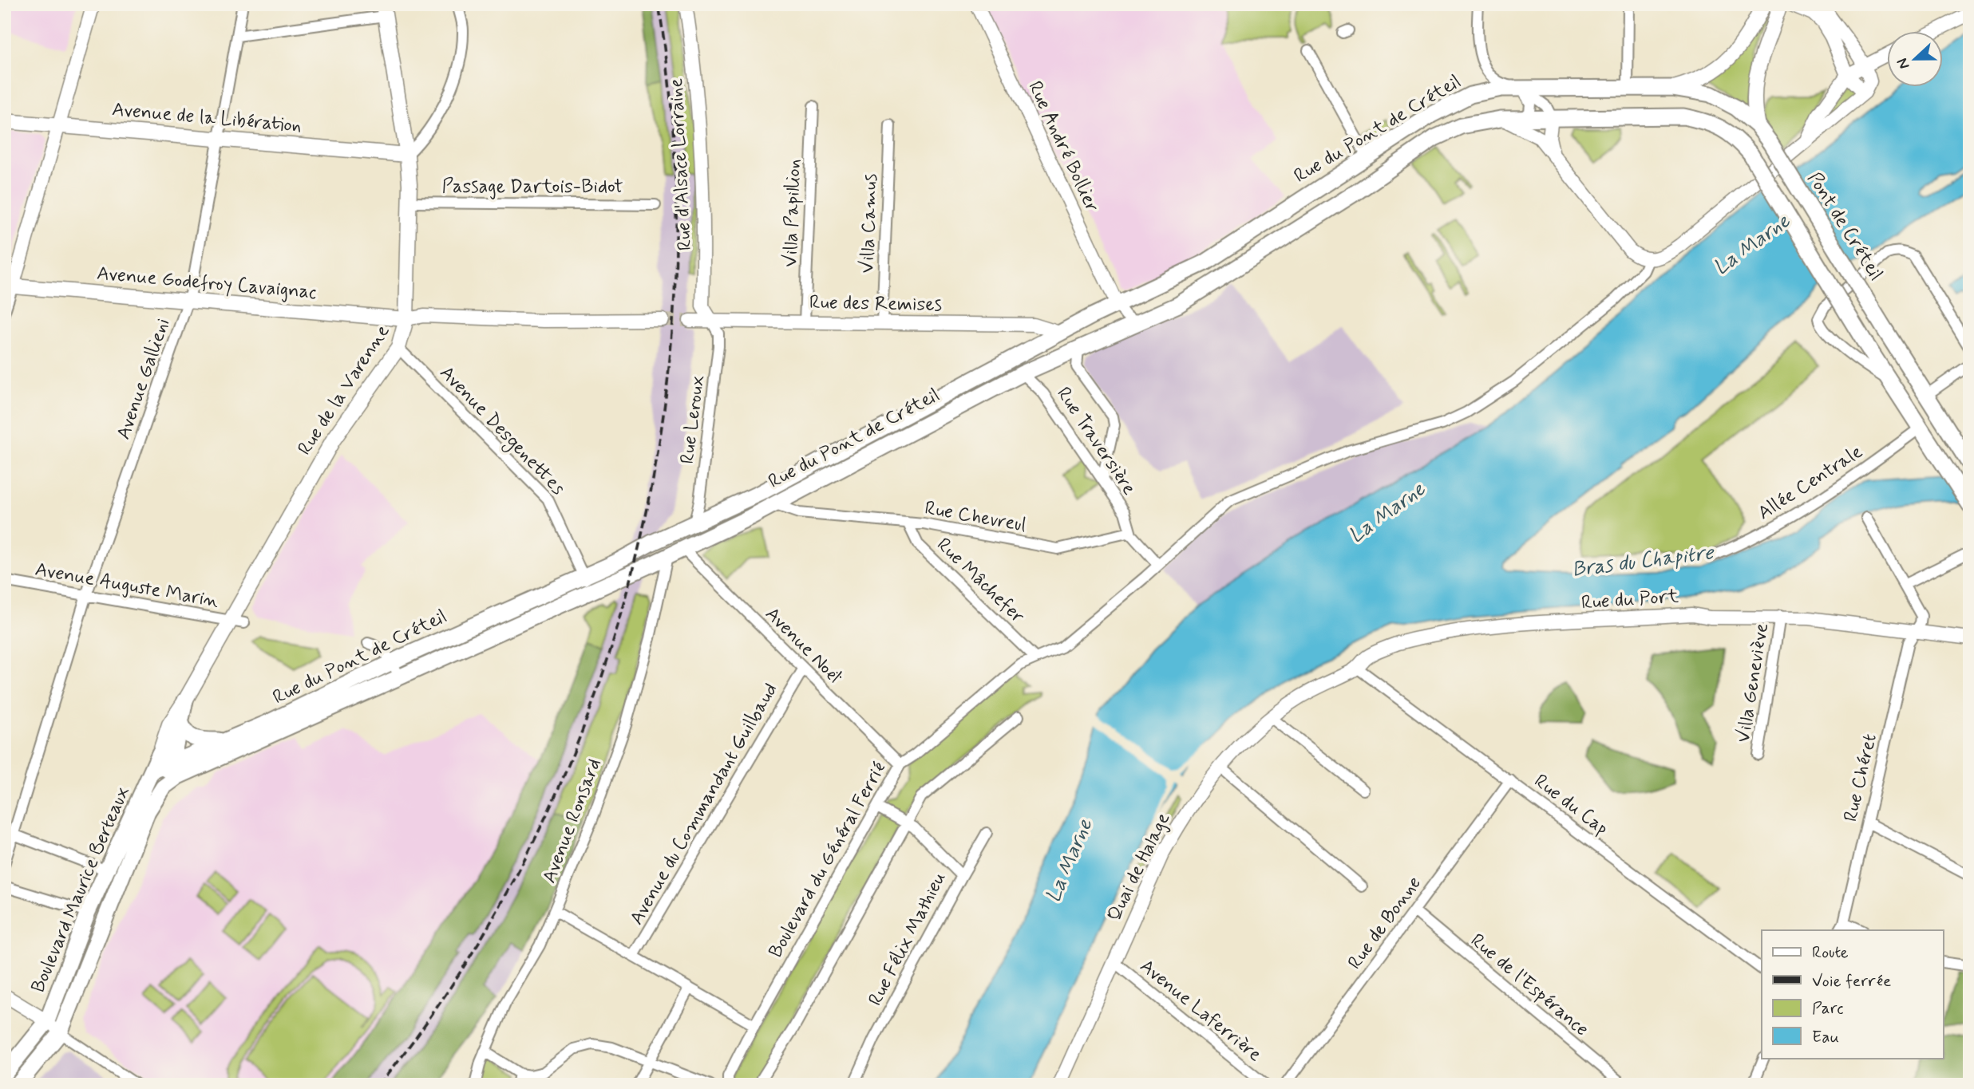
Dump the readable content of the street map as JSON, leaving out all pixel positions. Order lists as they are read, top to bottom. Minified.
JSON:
{"streets":{"main road":["Avenue de la Libération","Rue du Pont de Créteil","Pont de Créteil","Avenue Godefroy Cavaignac","Rue de la Varenne","Boulevard Maurice Berteaux"],"street":["Rue André Bollier","Rue d'Alsace Lorraine","Passage Dartois-Bidot","Villa Papillion","Villa Camus","Rue des Remises","Avenue Gallieni","Rue Leroux","Avenue Desgenettes","Rue Traversière","Allée Centrale","Rue Chevreul","Rue Mâchefer","Avenue Auguste Marin","Rue du Port","Avenue Noël","Villa Geneviève","Rue Chéret","Avenue du Commandant Guilbaud","Rue du Cap","Avenue Ronsard","Boulevard du Général Ferrié","Quai de Halage","Rue de Bonne","Rue Félix Mathieu","Rue de l'Espérance","Avenue Laferrière"]},"crossings":[["Avenue de la Libération","Avenue Gallieni"],["Avenue de la Libération","Rue de la Varenne"],["Rue du Pont de Créteil","Rue André Bollier"],["Rue du Pont de Créteil","Pont de Créteil"],["Rue du Pont de Créteil","Rue des Remises"],["Rue du Pont de Créteil","Rue de la Varenne"],["Rue du Pont de Créteil","Rue Leroux"],["Rue du Pont de Créteil","Avenue Desgenettes"],["Rue du Pont de Créteil","Rue Traversière"],["Rue du Pont de Créteil","Rue Chevreul"],["Rue du Pont de Créteil","Avenue Noël"],["Rue du Pont de Créteil","Avenue Ronsard"],["Rue du Pont de Créteil","Boulevard Maurice Berteaux"],["Rue d'Alsace Lorraine","Rue des Remises"],["Rue d'Alsace Lorraine","Rue Leroux"],["Passage Dartois-Bidot","Rue de la Varenne"],["Villa Papillion","Rue des Remises"],["Villa Camus","Rue des Remises"],["Avenue Godefroy Cavaignac","Avenue Gallieni"],["Avenue Godefroy Cavaignac","Rue de la Varenne"],["Rue des Remises","Rue Leroux"],["Avenue Gallieni","Avenue Auguste Marin"],["Rue de la Varenne","Avenue Desgenettes"],["Rue de la Varenne","Avenue Auguste Marin"],["Rue de la Varenne","Boulevard Maurice Berteaux"],["Rue Traversière","Rue Chevreul"],["Rue Chevreul","Rue Mâchefer"],["Rue Mâchefer","Boulevard du Général Ferrié"],["Rue du Port","Villa Geneviève"],["Rue du Port","Rue Chéret"],["Rue du Port","Rue du Cap"],["Rue du Port","Quai de Halage"],["Avenue Noël","Avenue du Commandant Guilbaud"],["Avenue Noël","Boulevard du Général Ferrié"],["Rue du Cap","Quai de Halage"],["Rue du Cap","Rue de Bonne"],["Boulevard du Général Ferrié","Rue Félix Mathieu"],["Quai de Halage","Avenue Laferrière"],["Rue de Bonne","Rue de l'Espérance"]],"water":["La Marne","Bras du Chapitre"],"legend":["Route","Voie ferrée","Parc","Eau"],"north":"left"}
